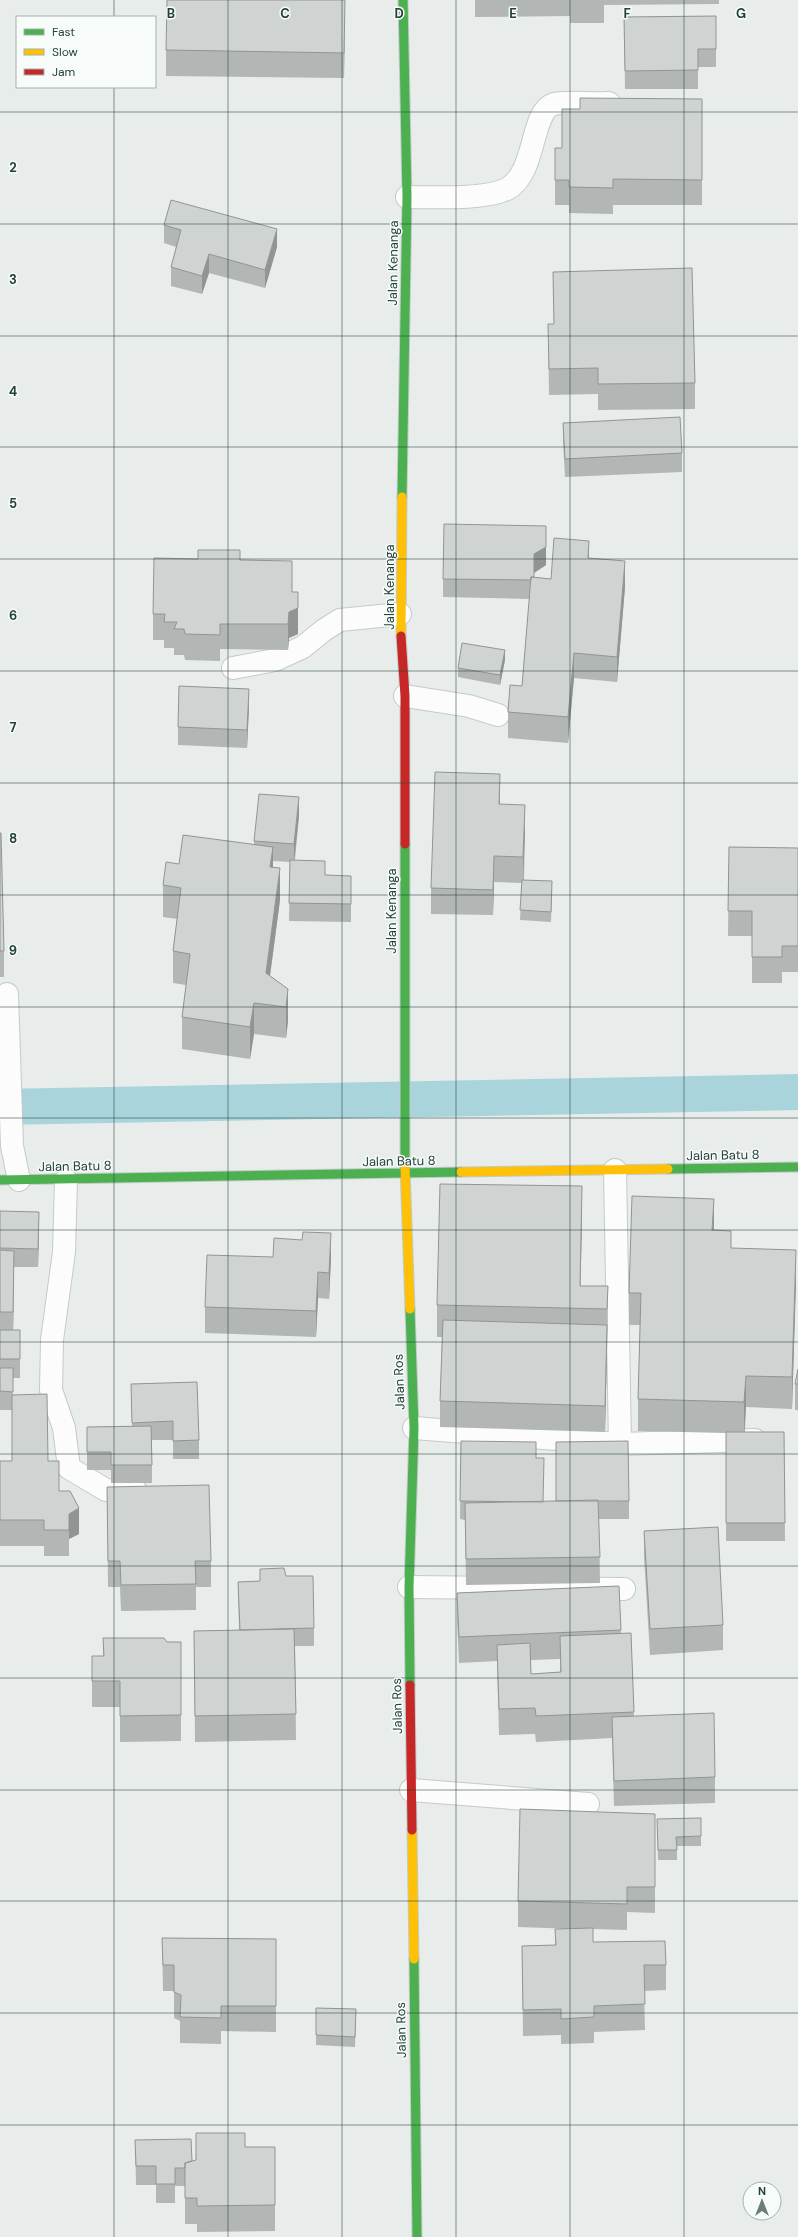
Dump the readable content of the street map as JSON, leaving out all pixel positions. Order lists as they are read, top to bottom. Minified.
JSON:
{"streets":{"street":["Jalan Kenanga","Jalan Batu 8","Jalan Ros"]},"crossings":[["Jalan Kenanga","Jalan Batu 8"],["Jalan Kenanga","Jalan Ros"],["Jalan Batu 8","Jalan Ros"]],"legend":["Fast","Slow","Jam"],"north":"top","grid":{"columns":["B","C","D","E","F","G"],"rows":["2","3","4","5","6","7","8","9"]}}
